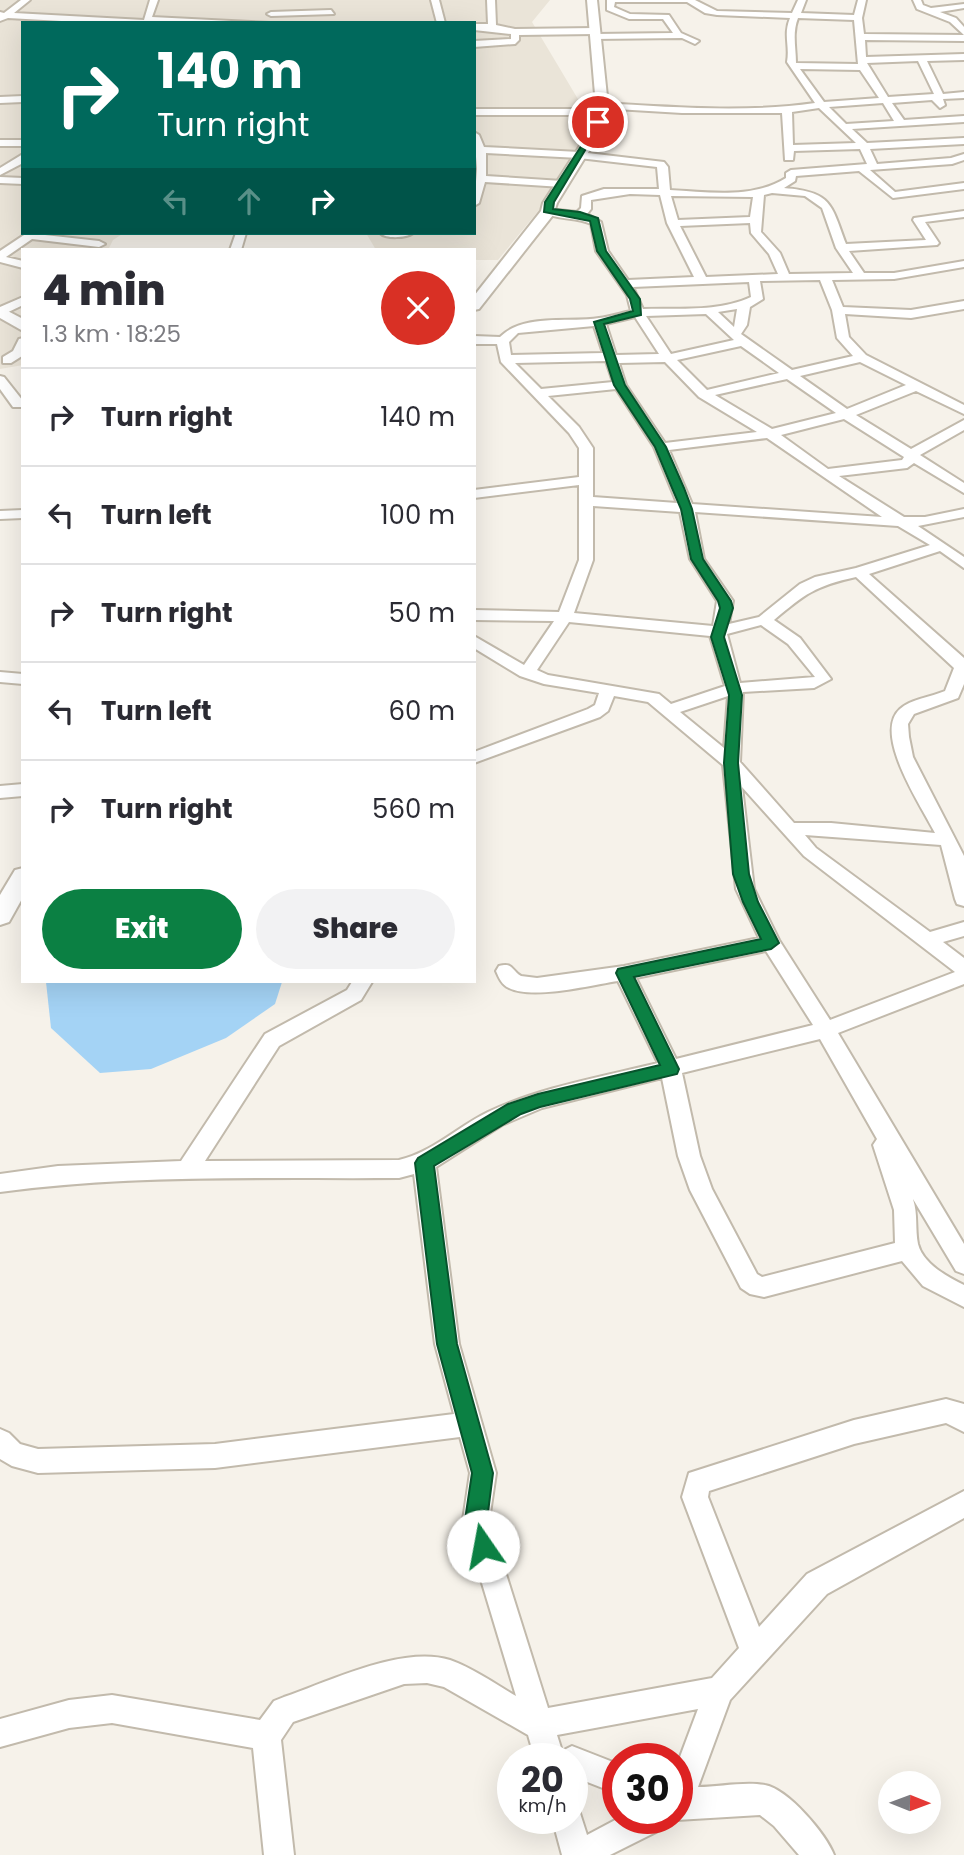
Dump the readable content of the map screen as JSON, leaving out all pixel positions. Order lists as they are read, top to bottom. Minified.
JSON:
{"north":"right","page":{"turn":["140 m","Turn right"],"heading":["4 min","1.3 km · 18:25"],"list":[{"name":"Turn right","value":"140 m"},{"name":"Turn left","value":"100 m"},{"name":"Turn right","value":"50 m"},{"name":"Turn left","value":"60 m"},{"name":"Turn right","value":"560 m"}],"buttons":["Exit","Share"],"speed":"20 km/h","limit":"30"}}
